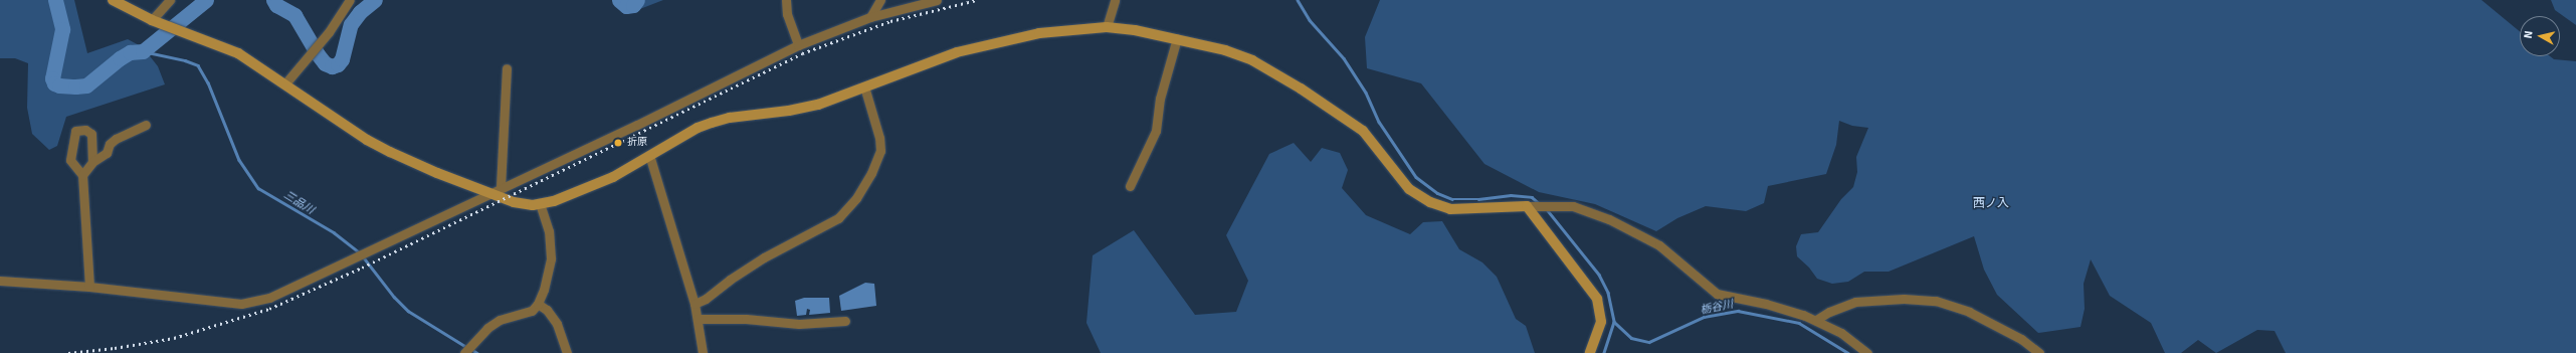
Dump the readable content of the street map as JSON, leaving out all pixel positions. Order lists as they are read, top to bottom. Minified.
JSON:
{"districts":["西ノ入"],"water":["三品川","栃谷川"],"places":["折原"],"north":"left"}
